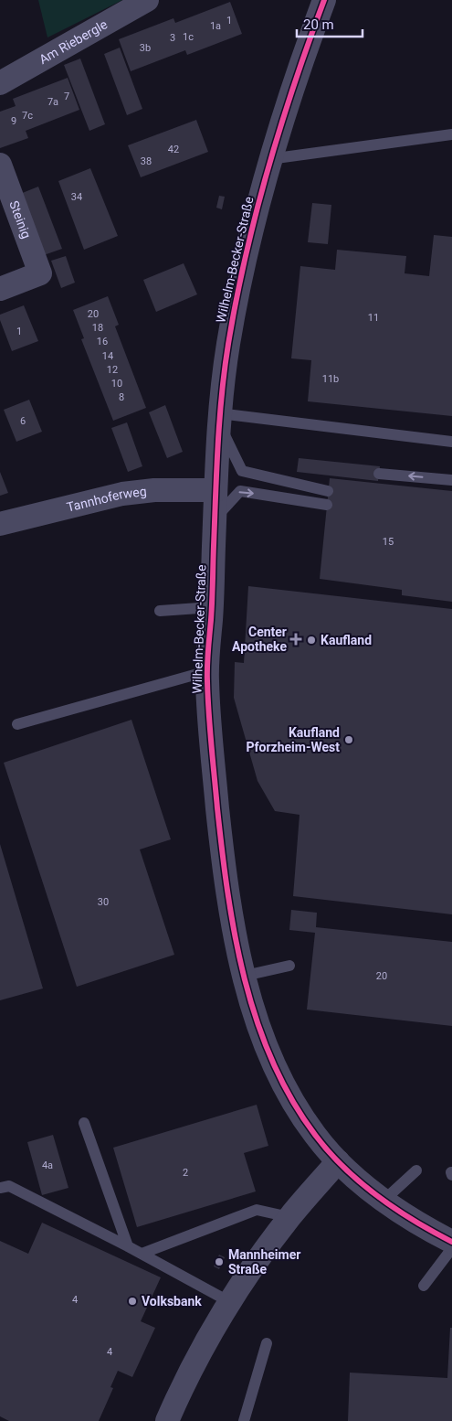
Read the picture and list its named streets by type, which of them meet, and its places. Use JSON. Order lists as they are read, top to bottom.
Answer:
{
  "streets": {
    "street": [
      "Am Riebergle",
      "Steinig",
      "Wilhelm-Becker-Straße",
      "Tannhoferweg"
    ]
  },
  "crossings": [
    ["Wilhelm-Becker-Straße", "Tannhoferweg"]
  ],
  "places": {
    "health": ["Center Apotheke"],
    "other": [
      "Kaufland",
      "Kaufland Pforzheim-West",
      "Mannheimer Straße",
      "Volksbank"
    ]
  },
  "house_numbers": [
    "1",
    "1a",
    "1c",
    "3",
    "3b",
    "7",
    "7a",
    "7c",
    "9",
    "42",
    "38",
    "34",
    "20",
    "11",
    "18",
    "1",
    "16",
    "14",
    "12",
    "11b",
    "10",
    "8",
    "6",
    "15",
    "30",
    "20",
    "4a",
    "2",
    "4",
    "4"
  ],
  "scale_bar": "20 m"
}
